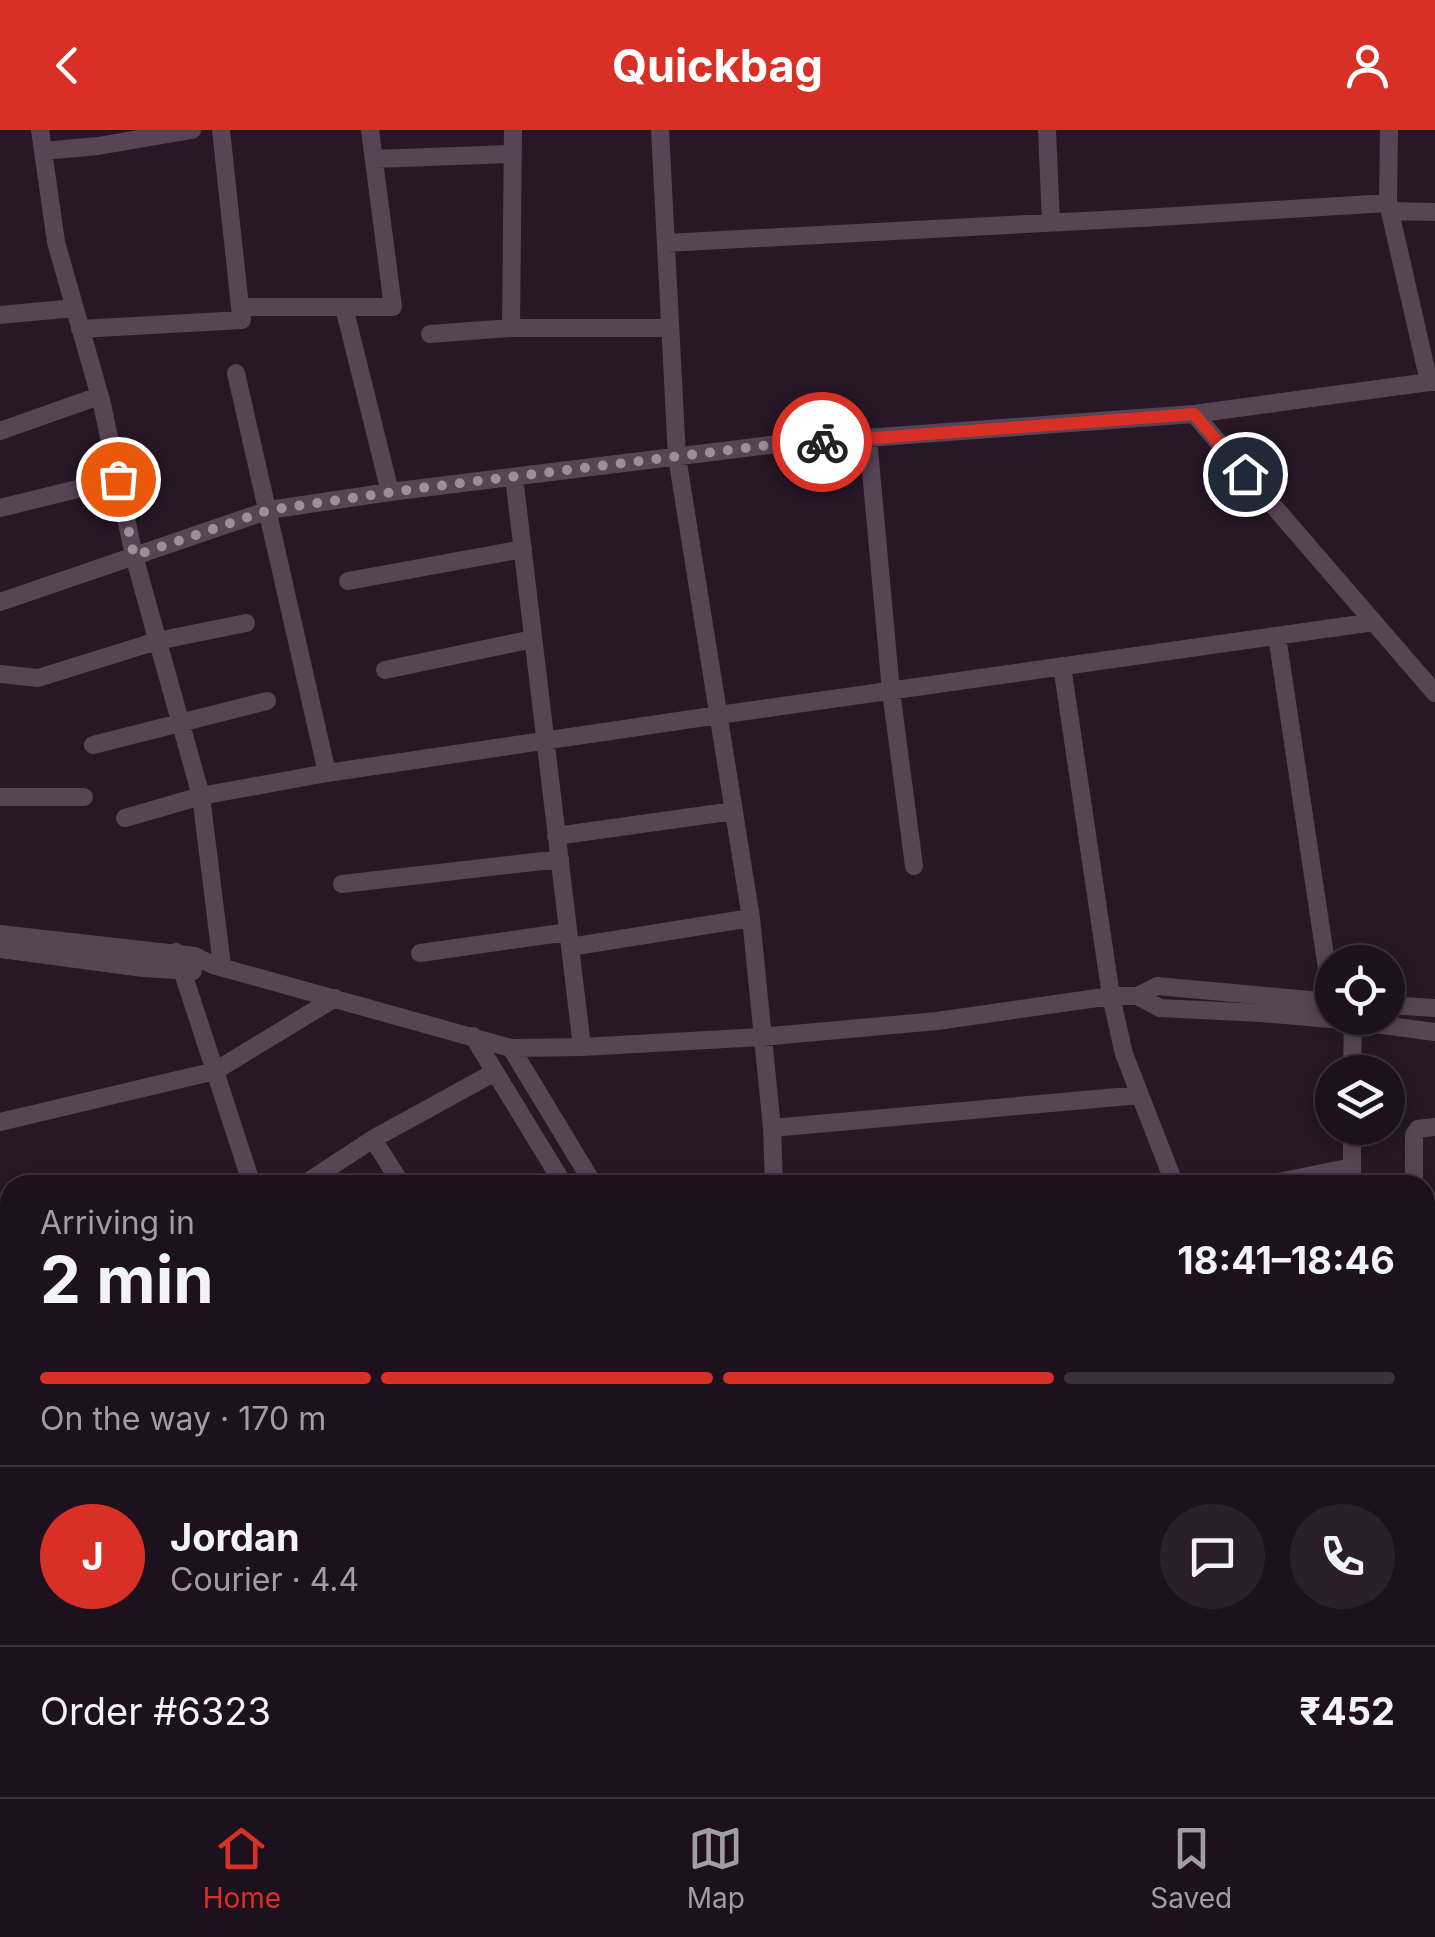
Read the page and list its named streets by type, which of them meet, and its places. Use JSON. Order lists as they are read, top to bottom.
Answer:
{
  "page": {
    "header": "Quickbag",
    "heading": ["2 min", "Arriving in", "18:41–18:46"],
    "panel": [
      "Jordan",
      "Courier · 4.4",
      "Order #6323",
      "₹452"
    ],
    "bar": "On the way · 170 m",
    "round": "J",
    "tabs": ["Home", "Map", "Saved"]
  }
}
